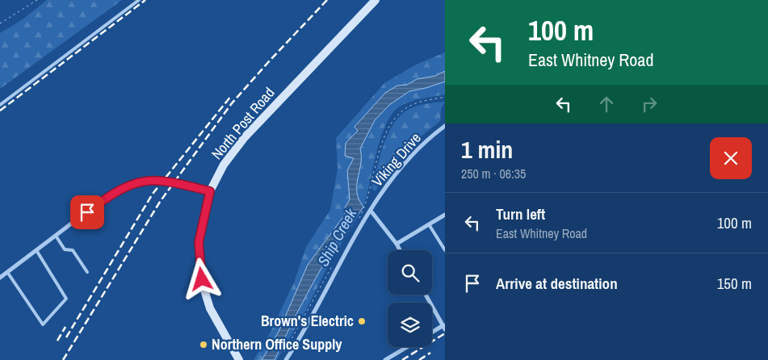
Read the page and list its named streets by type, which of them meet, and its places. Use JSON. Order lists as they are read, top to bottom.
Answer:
{
  "streets": {
    "street": ["North Post Road", "Viking Drive"]
  },
  "water": ["Ship Creek"],
  "places": ["Brown's Electric", "Northern Office Supply"],
  "page": {
    "turn": ["100 m", "East Whitney Road"],
    "heading": ["1 min", "250 m · 06:35"],
    "list": [
      {
        "name": "Turn left",
        "note": "East Whitney Road",
        "value": "100 m"
      },
      {
        "name": "Arrive at destination",
        "value": "150 m"
      }
    ]
  }
}
